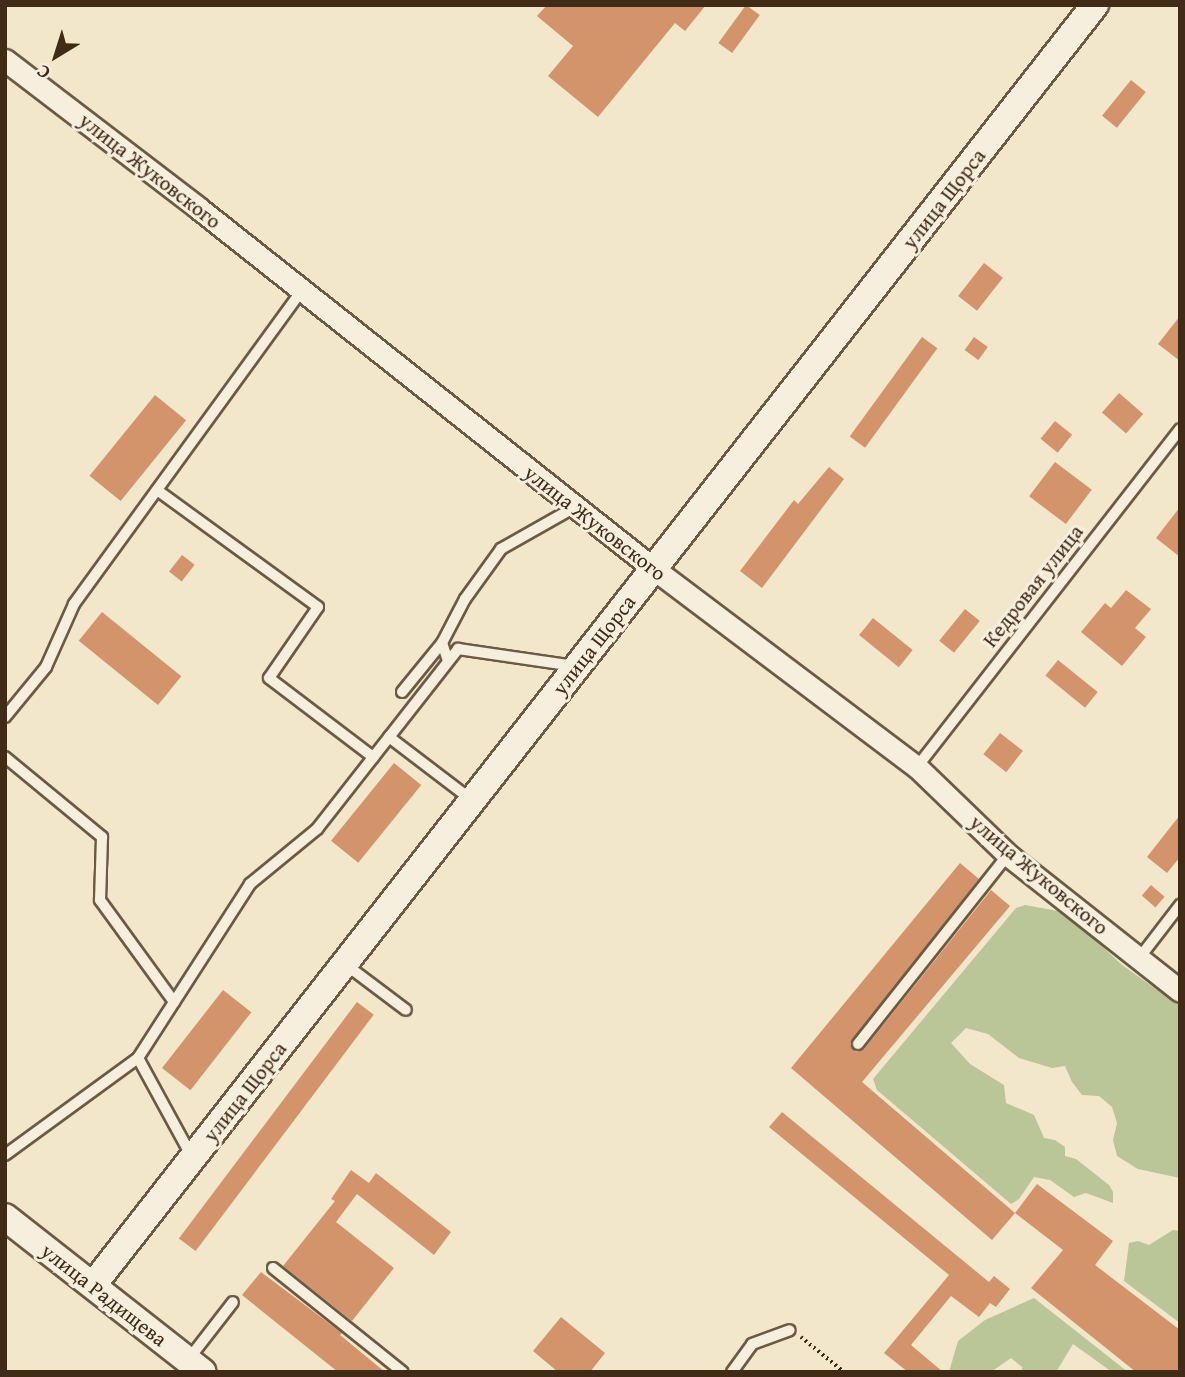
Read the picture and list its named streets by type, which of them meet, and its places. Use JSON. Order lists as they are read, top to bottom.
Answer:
{
  "streets": {
    "street": ["улица Жуковского", "улица Щорса", "улица Радищева"],
    "lane": ["Кедровая улица"]
  },
  "crossings": [
    ["улица Жуковского", "улица Щорса"],
    ["улица Жуковского", "Кедровая улица"],
    ["улица Щорса", "улица Радищева"]
  ],
  "north": "bottom left"
}
